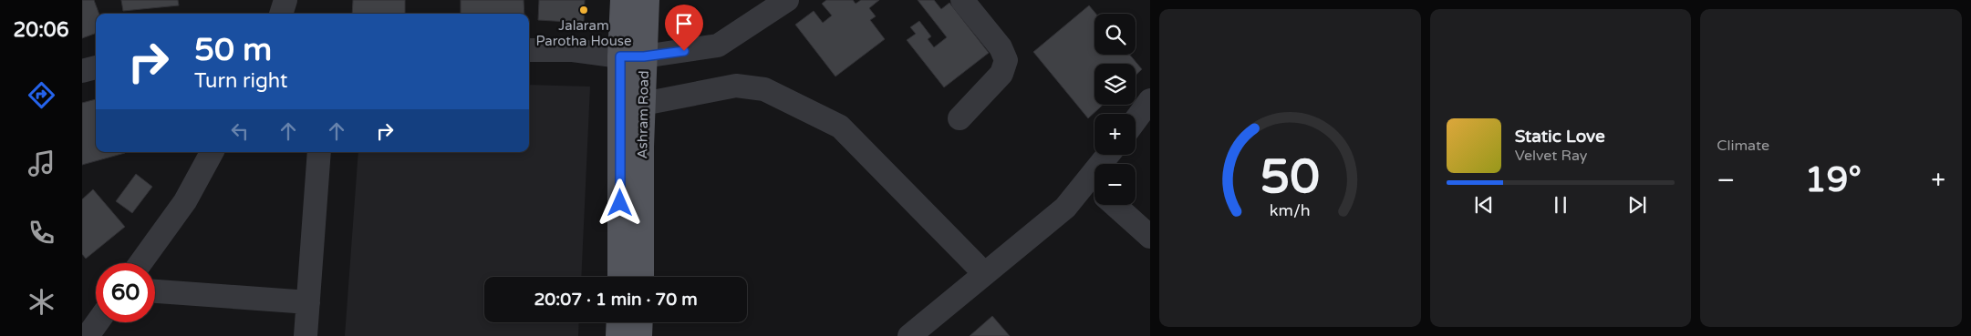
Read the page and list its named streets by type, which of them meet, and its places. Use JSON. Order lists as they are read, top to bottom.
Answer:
{
  "streets": {
    "main road": ["Ashram Road"]
  },
  "places": ["Jalaram Parotha House"],
  "page": {
    "tabs": "20:06",
    "tile": "Climate",
    "map_buttons": ["+", "−"],
    "turn": ["50 m", "Turn right"],
    "song": ["Static Love", "Velvet Ray"],
    "heat": ["−", "19°", "+"],
    "limit": "60",
    "trip": "20:07 · 1 min · 70 m",
    "gauge": ["50", "km/h"]
  }
}
